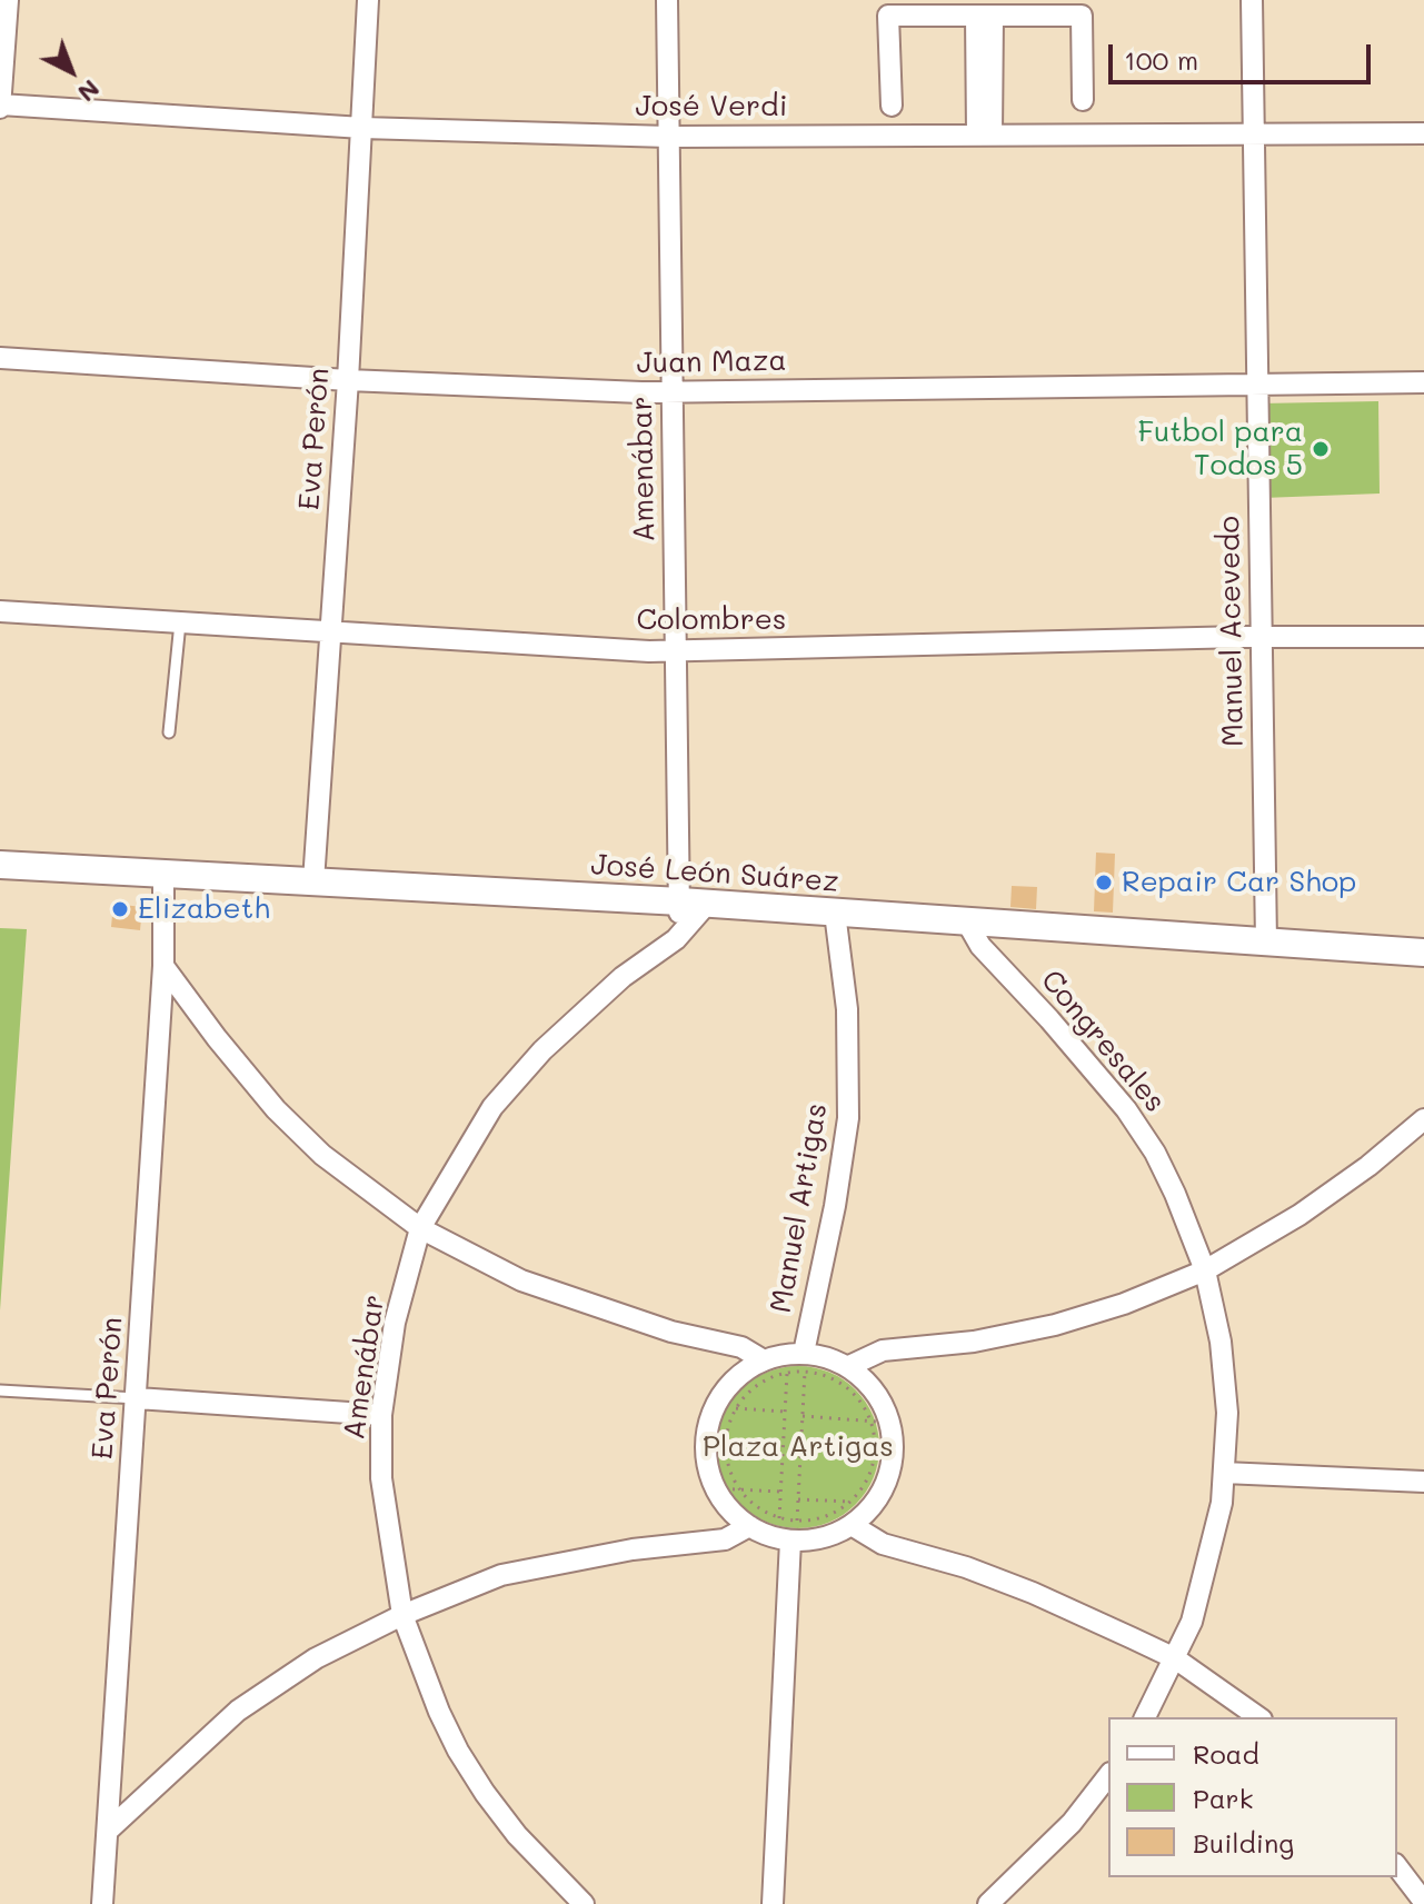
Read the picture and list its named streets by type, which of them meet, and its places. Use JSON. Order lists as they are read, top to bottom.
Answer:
{
  "streets": {
    "street": [
      "José Verdi",
      "Juan Maza",
      "Eva Perón",
      "Amenábar",
      "Colombres",
      "Manuel Acevedo",
      "José León Suárez",
      "Congresales",
      "Manuel Artigas"
    ]
  },
  "crossings": [
    ["José Verdi", "Eva Perón"],
    ["José Verdi", "Amenábar"],
    ["José Verdi", "Manuel Acevedo"],
    ["Juan Maza", "Eva Perón"],
    ["Juan Maza", "Amenábar"],
    ["Juan Maza", "Manuel Acevedo"],
    ["Eva Perón", "Colombres"],
    ["Eva Perón", "José León Suárez"],
    ["Amenábar", "Colombres"],
    ["Amenábar", "José León Suárez"],
    ["Colombres", "Manuel Acevedo"],
    ["Manuel Acevedo", "José León Suárez"],
    ["José León Suárez", "Congresales"],
    ["José León Suárez", "Manuel Artigas"]
  ],
  "parks": ["Plaza Artigas"],
  "places": ["Futbol para Todos 5", "Repair Car Shop", "Elizabeth"],
  "legend": ["Road", "Park", "Building"],
  "scale_bar": "100 m",
  "north": "bottom right"
}
